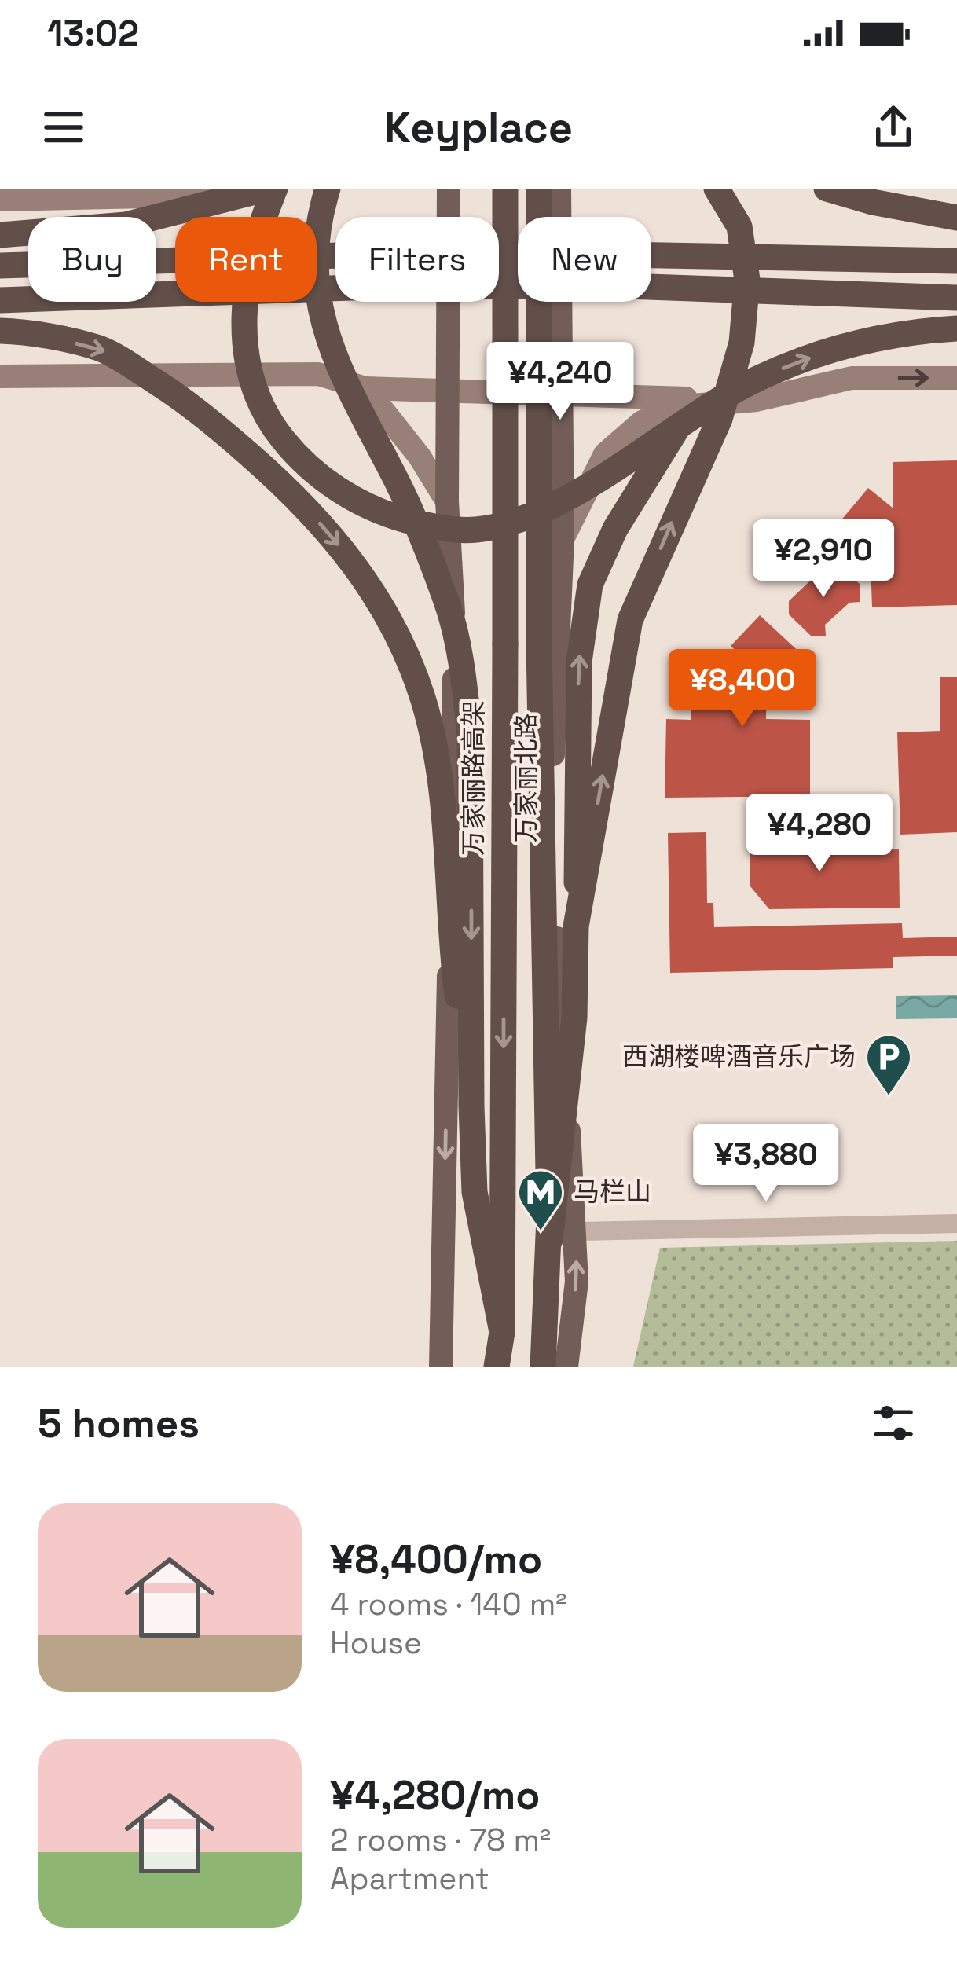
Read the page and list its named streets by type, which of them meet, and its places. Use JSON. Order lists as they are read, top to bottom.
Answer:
{
  "streets": {
    "highway": ["万家丽路高架"],
    "main road": ["万家丽北路"]
  },
  "places": {
    "parking": ["西湖楼啤酒音乐广场"],
    "metro station": ["马栏山"]
  },
  "page": {
    "status": "13:02",
    "header": "Keyplace",
    "chip": [
      "Buy",
      "Rent",
      "Filters",
      "New"
    ],
    "price": [
      "¥4,240",
      "¥2,910",
      "¥8,400",
      "¥4,280",
      "¥3,880"
    ],
    "heading": "5 homes",
    "list": [
      {
        "name": "¥8,400/mo",
        "note": "4 rooms · 140 m² · House"
      },
      {
        "name": "¥4,280/mo",
        "note": "2 rooms · 78 m² · Apartment"
      }
    ]
  }
}
